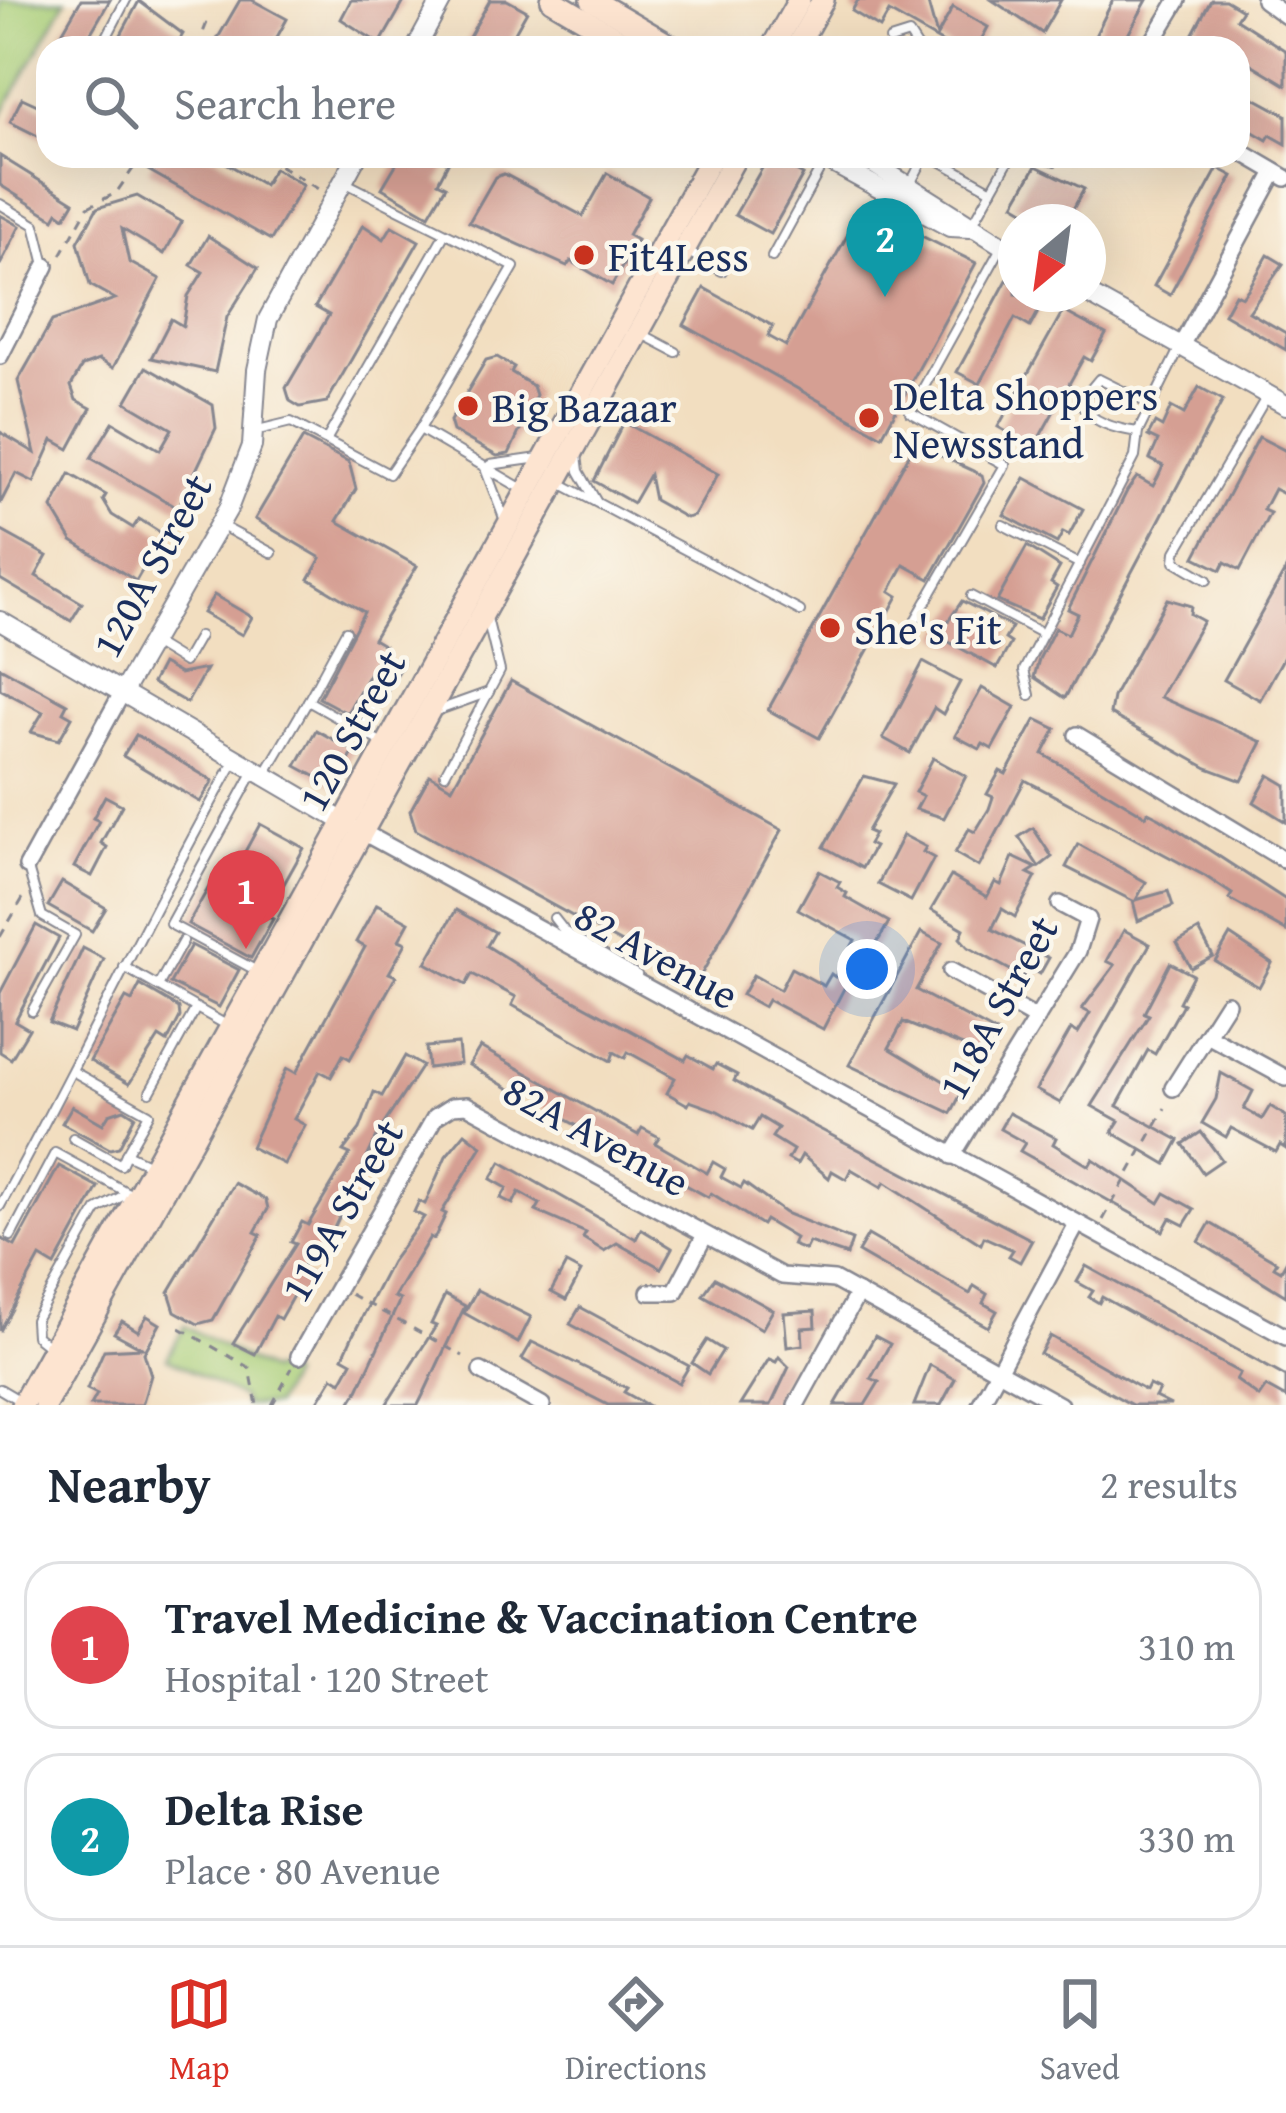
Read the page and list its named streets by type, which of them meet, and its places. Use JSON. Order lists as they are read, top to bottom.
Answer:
{
  "streets": {
    "main road": ["120 Street"],
    "street": [
      "120A Street",
      "82 Avenue",
      "118A Street",
      "82A Avenue",
      "119A Street"
    ]
  },
  "crossings": [
    ["120A Street", "82 Avenue"],
    ["120 Street", "82 Avenue"],
    ["82 Avenue", "118A Street"],
    ["82A Avenue", "119A Street"]
  ],
  "places": [
    "Fit4Less",
    "Big Bazaar",
    "Delta Shoppers Newsstand",
    "She's Fit"
  ],
  "north": "bottom left",
  "page": {
    "search": "Search here",
    "pins": ["2", "1"],
    "heading": ["Nearby", "2 results"],
    "list": [
      {
        "mark": "1",
        "name": "Travel Medicine & Vaccination Centre",
        "note": "Hospital · 120 Street",
        "value": "310 m"
      },
      {
        "mark": "2",
        "name": "Delta Rise",
        "note": "Place · 80 Avenue",
        "value": "330 m"
      }
    ],
    "nav": ["Map", "Directions", "Saved"]
  }
}
